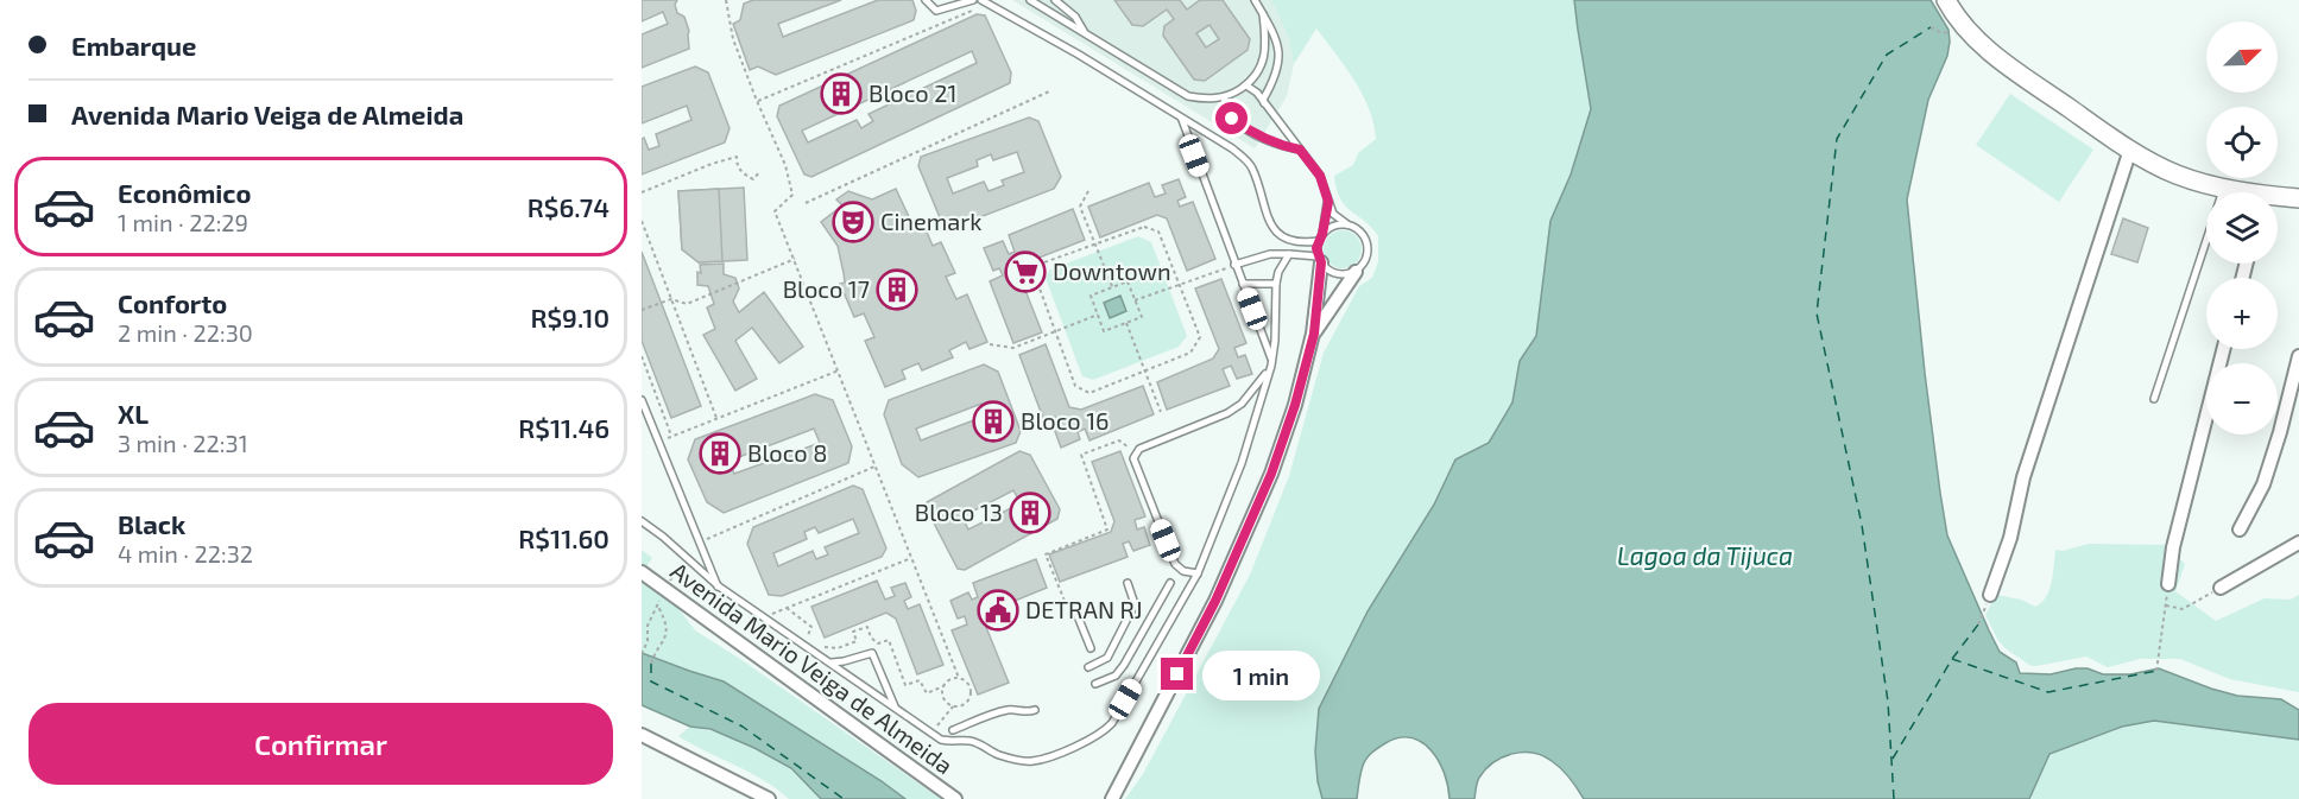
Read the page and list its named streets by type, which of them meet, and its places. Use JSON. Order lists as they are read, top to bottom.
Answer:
{
  "streets": {
    "street": ["Avenida Mario Veiga de Almeida"]
  },
  "water": ["Lagoa da Tijuca"],
  "places": {
    "building": [
      "Bloco 21",
      "Bloco 17",
      "Bloco 16",
      "Bloco 8",
      "Bloco 13"
    ],
    "theatre": ["Cinemark"],
    "supermarket": ["Downtown"],
    "public building": ["DETRAN RJ"]
  },
  "north": "top right",
  "page": {
    "banner": ["Embarque", "Avenida Mario Veiga de Almeida"],
    "map_buttons": ["+", "−"],
    "list": [
      {
        "name": "Econômico",
        "note": "1 min · 22:29",
        "value": "R$6.74"
      },
      {
        "name": "Conforto",
        "note": "2 min · 22:30",
        "value": "R$9.10"
      },
      {
        "name": "XL",
        "note": "3 min · 22:31",
        "value": "R$11.46"
      },
      {
        "name": "Black",
        "note": "4 min · 22:32",
        "value": "R$11.60"
      }
    ],
    "bubble": "1 min",
    "buttons": "Confirmar"
  }
}
